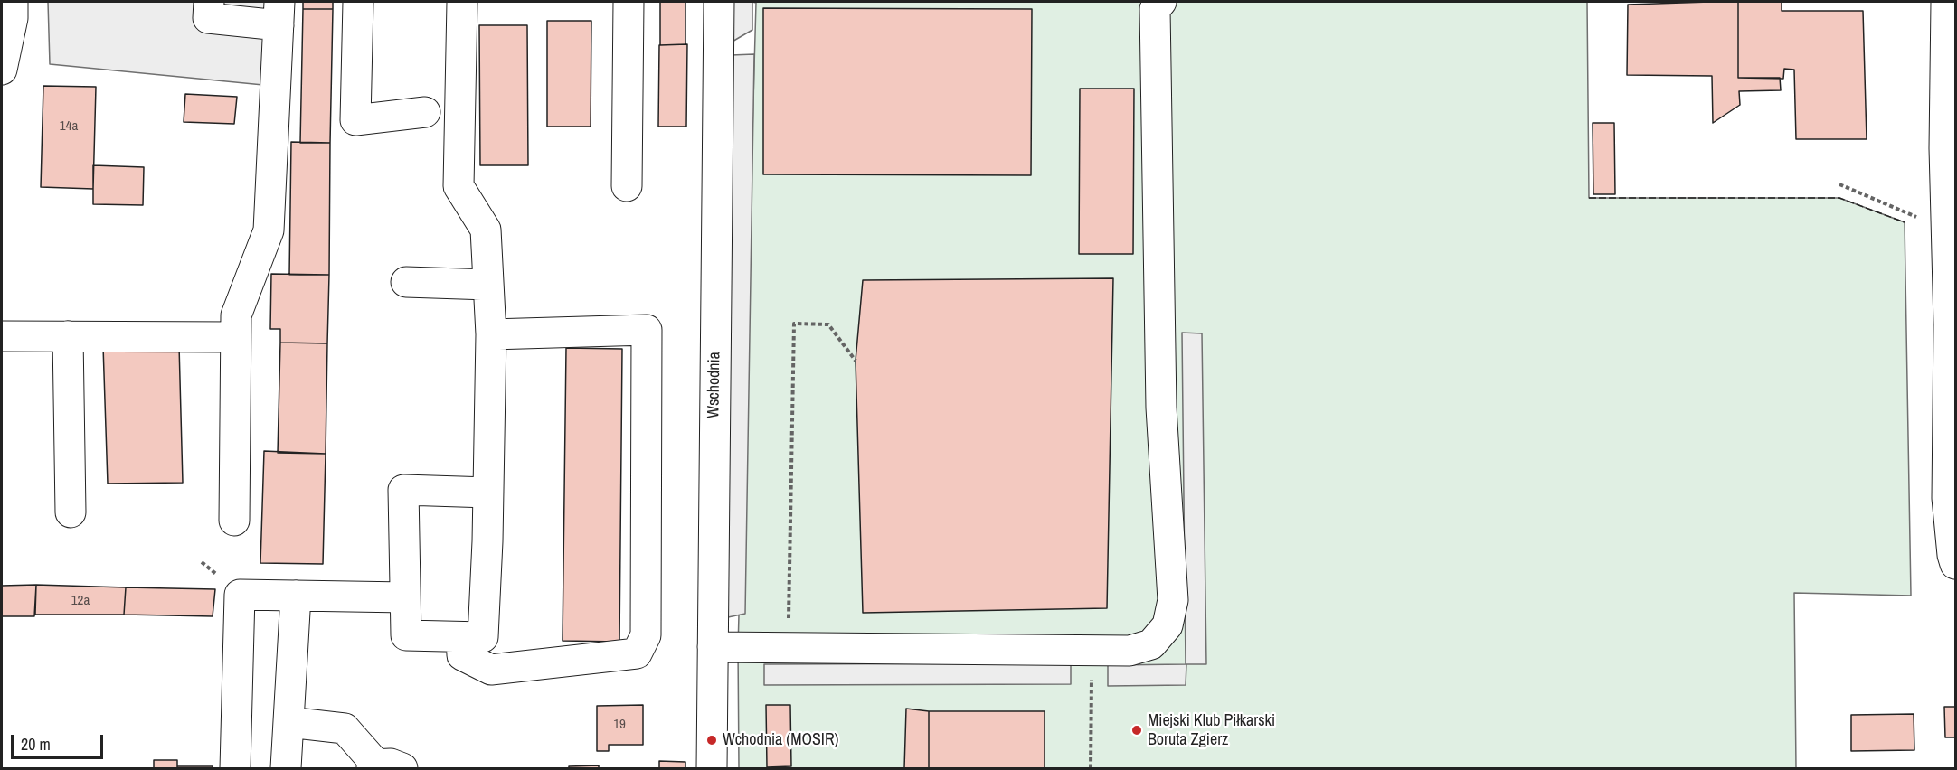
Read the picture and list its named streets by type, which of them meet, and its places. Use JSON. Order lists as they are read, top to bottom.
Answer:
{
  "streets": {
    "street": ["Wschodnia"]
  },
  "places": ["Miejski Klub Piłkarski Boruta Zgierz", "Wchodnia (MOSIR)"],
  "house_numbers": ["14a", "12a", "19"],
  "scale_bar": "20 m"
}
